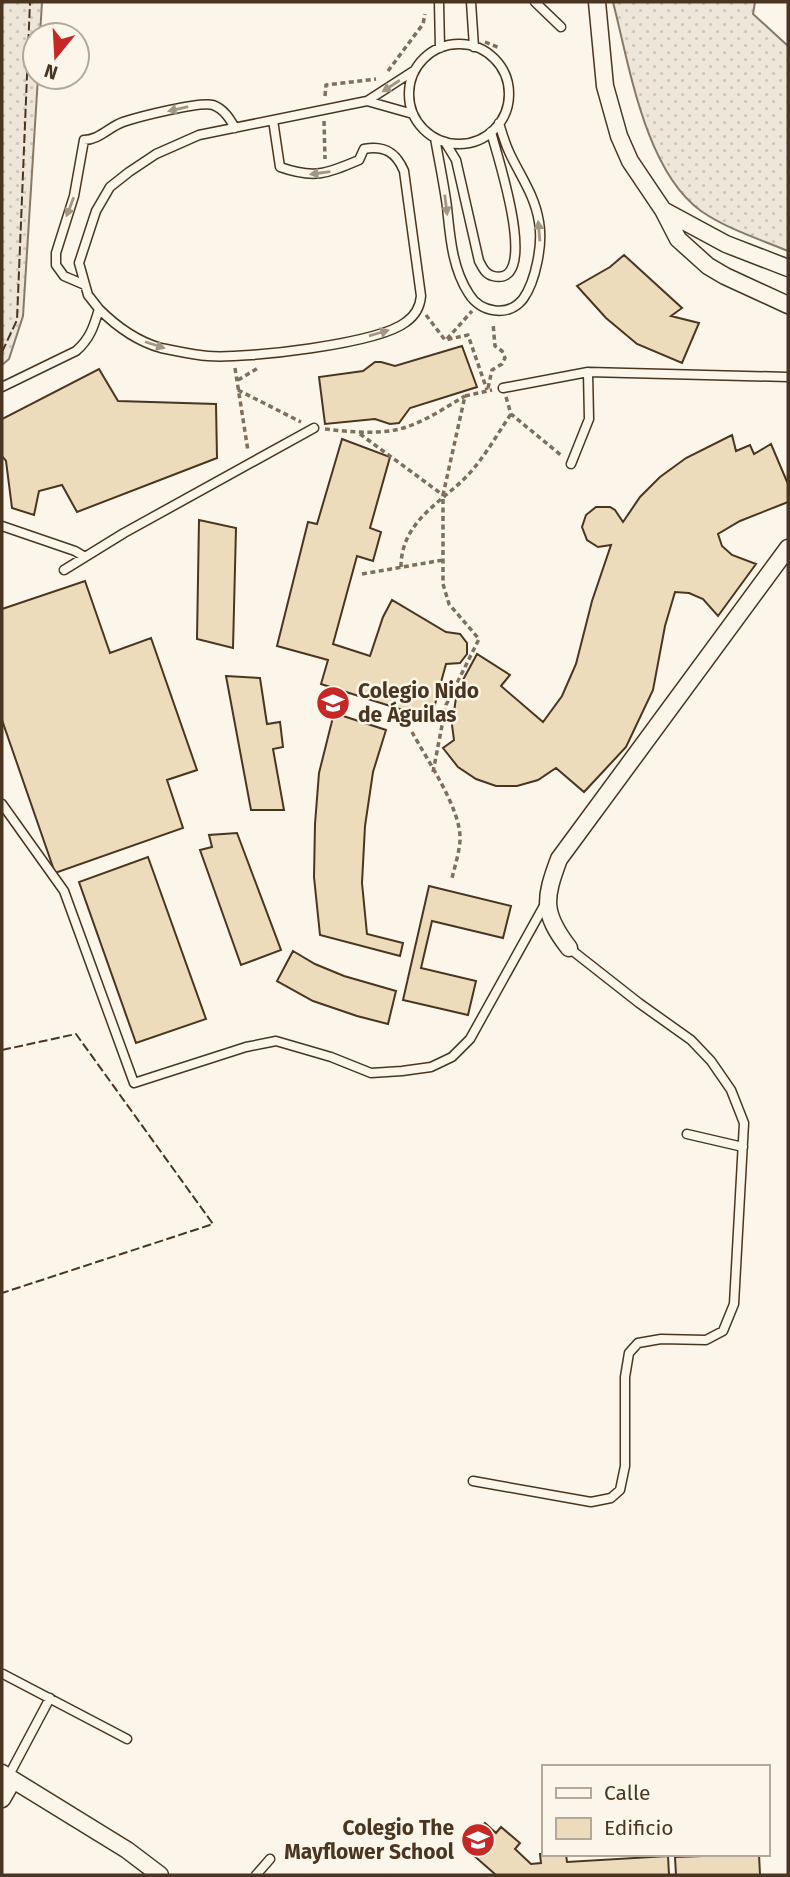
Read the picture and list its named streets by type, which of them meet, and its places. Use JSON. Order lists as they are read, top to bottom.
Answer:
{
  "places": {
    "school or university": ["Colegio Nido de Águilas", "Colegio The Mayflower School"]
  },
  "legend": ["Calle", "Edificio"],
  "north": "bottom"
}
